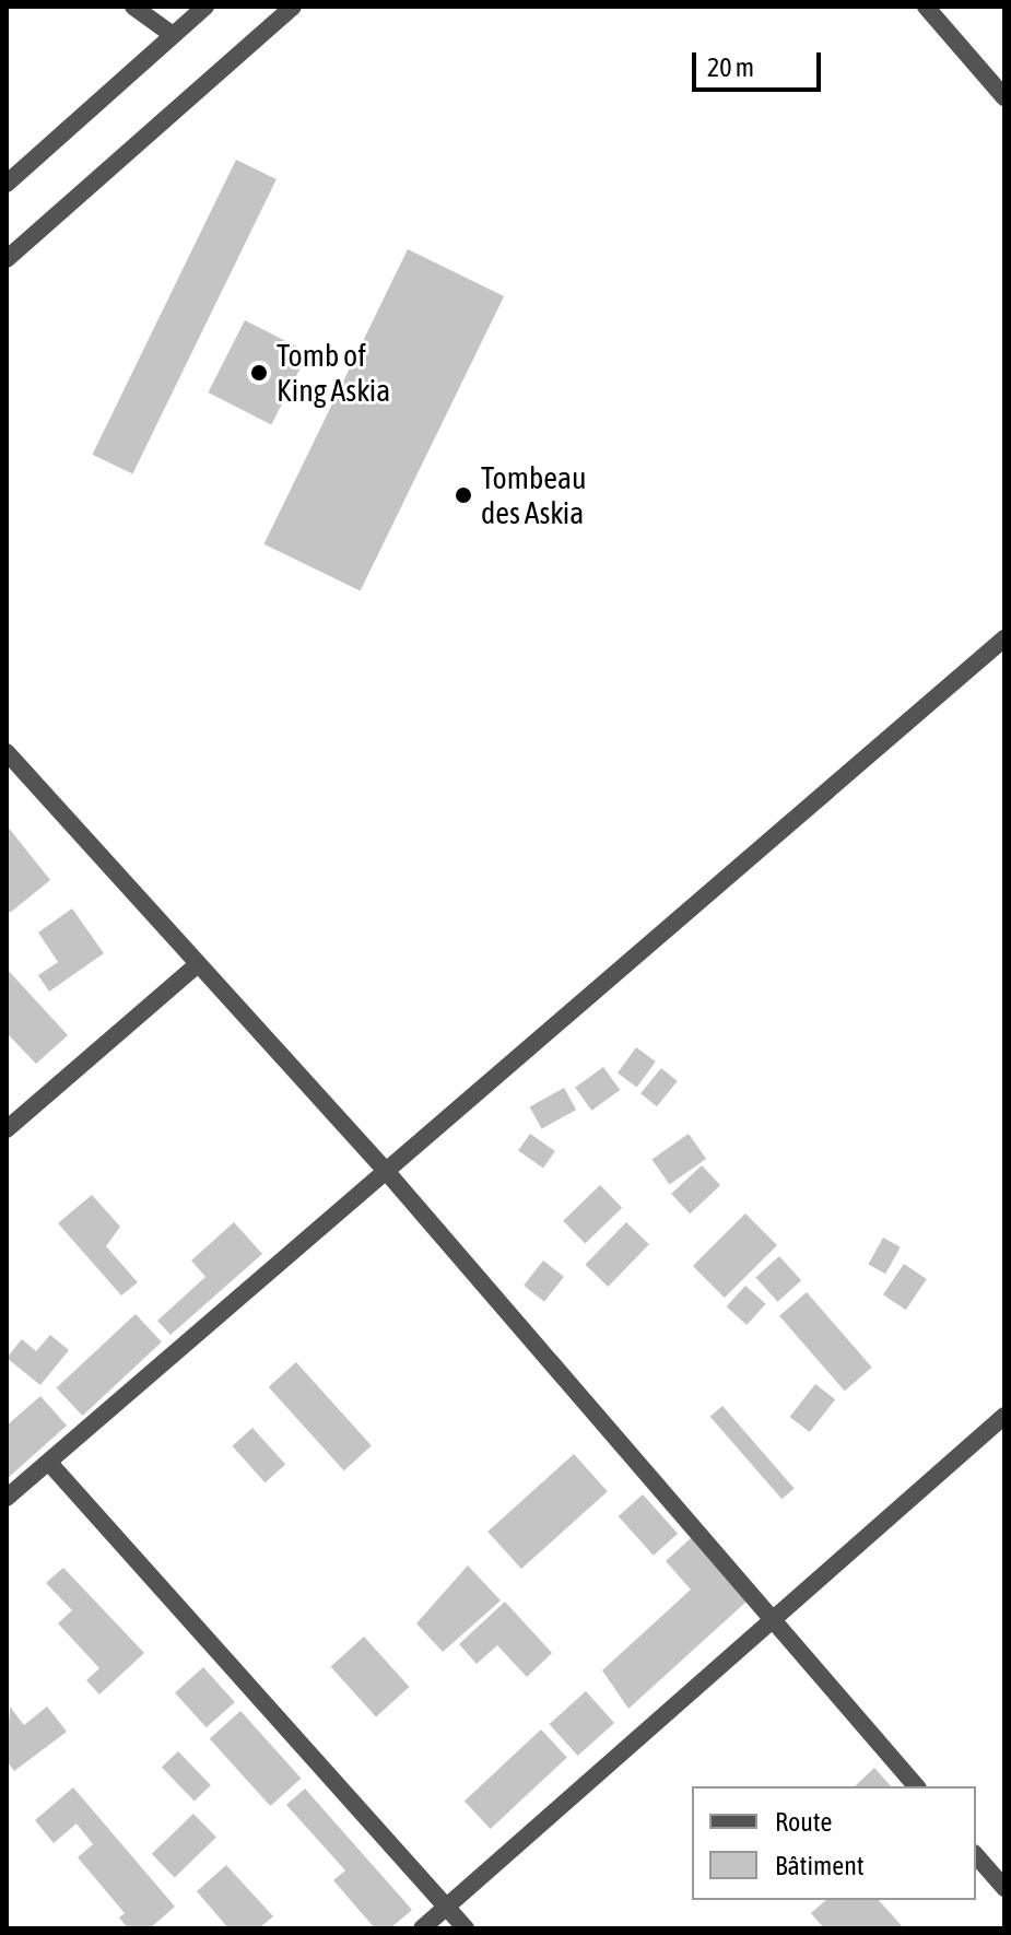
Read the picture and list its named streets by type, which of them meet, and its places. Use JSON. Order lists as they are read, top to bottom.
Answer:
{
  "places": ["Tomb of King Askia", "Tombeau des Askia"],
  "legend": ["Route", "Bâtiment"],
  "scale_bar": "20 m"
}
